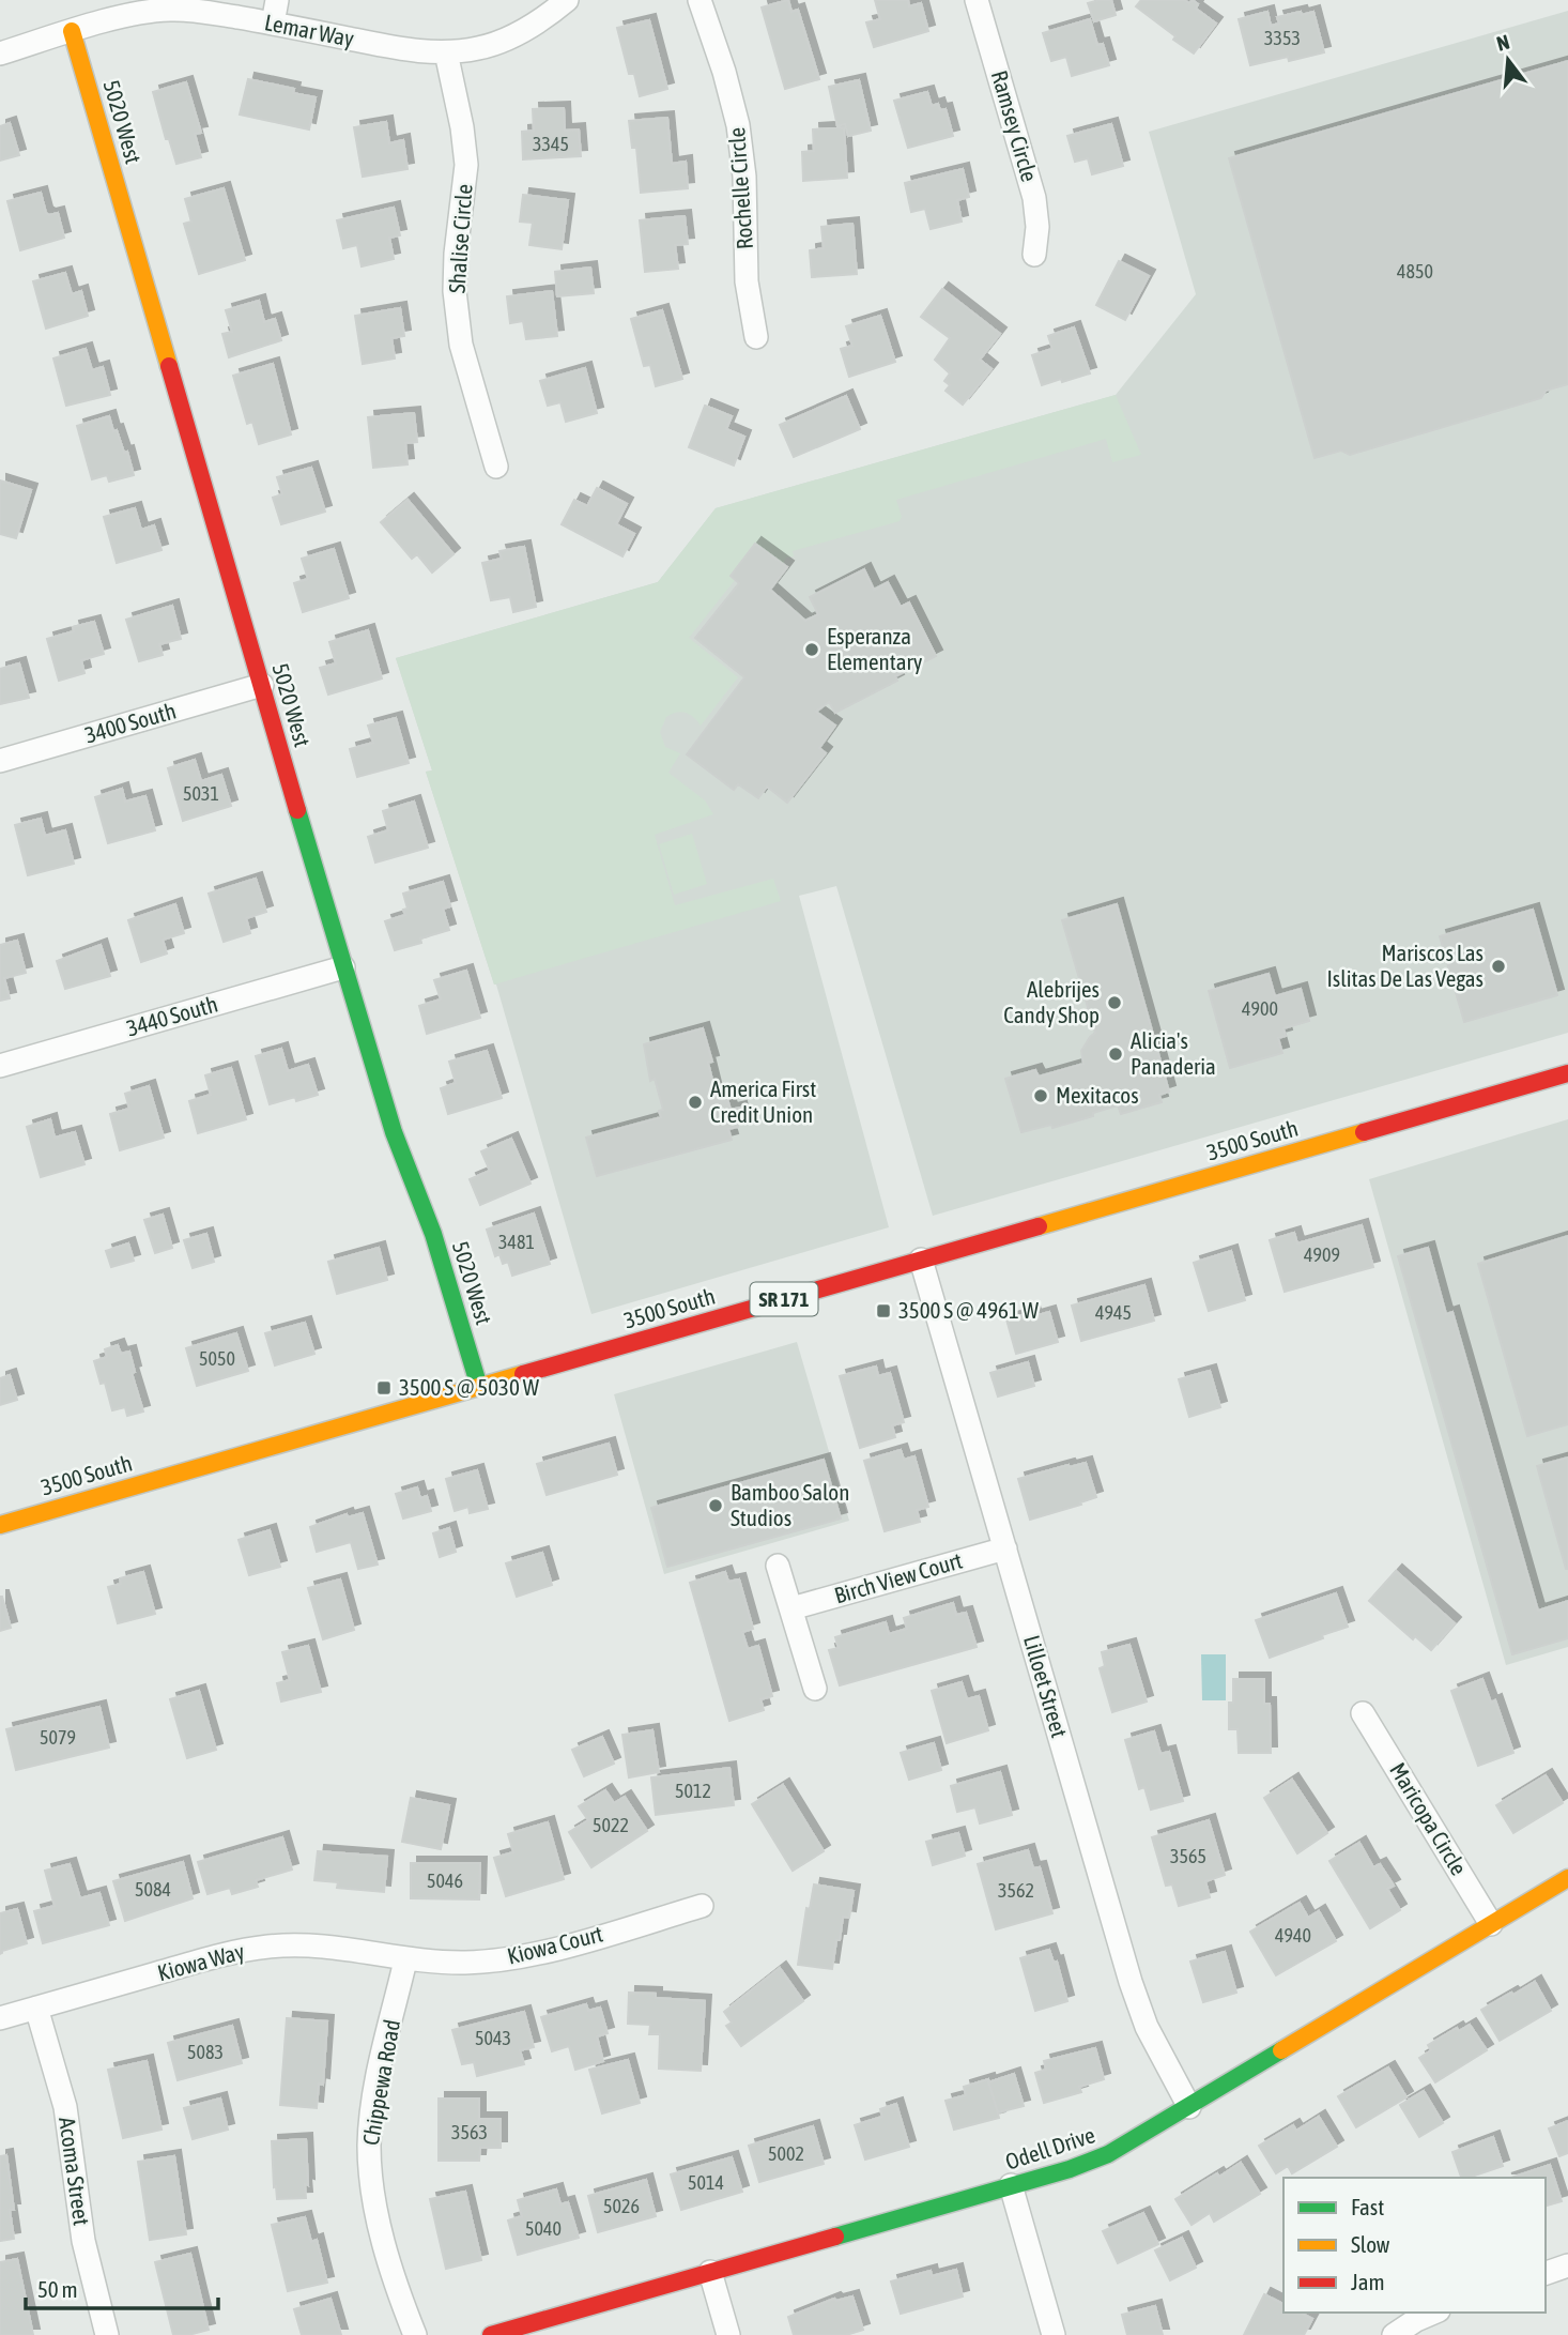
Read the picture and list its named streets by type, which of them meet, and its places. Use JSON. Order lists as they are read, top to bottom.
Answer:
{
  "streets": {
    "street": [
      "Lemar Way",
      "5020 West",
      "Ramsey Circle",
      "Rochelle Circle",
      "Shalise Circle",
      "3400 South",
      "3440 South",
      "3500 South",
      "SR 171",
      "Birch View Court",
      "Lilloet Street",
      "Maricopa Circle",
      "Kiowa Court",
      "Kiowa Way",
      "Chippewa Road",
      "Odell Drive",
      "Acoma Street"
    ]
  },
  "crossings": [
    ["Lemar Way", "5020 West"],
    ["Lemar Way", "Shalise Circle"],
    ["5020 West", "3400 South"],
    ["5020 West", "3440 South"],
    ["5020 West", "3500 South"],
    ["3500 South", "Lilloet Street"],
    ["Birch View Court", "Lilloet Street"],
    ["Lilloet Street", "Odell Drive"],
    ["Maricopa Circle", "Odell Drive"],
    ["Kiowa Court", "Kiowa Way"],
    ["Kiowa Court", "Chippewa Road"],
    ["Kiowa Way", "Chippewa Road"],
    ["Kiowa Way", "Acoma Street"]
  ],
  "places": {
    "other": [
      "Esperanza Elementary",
      "Mariscos Las Islitas De Las Vegas",
      "Alebrijes Candy Shop",
      "Alicia's Panaderia",
      "Mexitacos",
      "America First Credit Union",
      "Bamboo Salon Studios"
    ],
    "transit": ["3500 S @ 4961 W", "3500 S @ 5030 W"]
  },
  "house_numbers": [
    "3353",
    "3345",
    "4850",
    "5031",
    "4900",
    "3481",
    "4909",
    "4945",
    "5050",
    "5079",
    "5012",
    "5022",
    "3565",
    "5046",
    "5084",
    "3562",
    "4940",
    "5043",
    "5083",
    "3563",
    "5002",
    "5014",
    "5026",
    "5040"
  ],
  "legend": ["Fast", "Slow", "Jam"],
  "scale_bar": "50 m",
  "north": "top"
}
